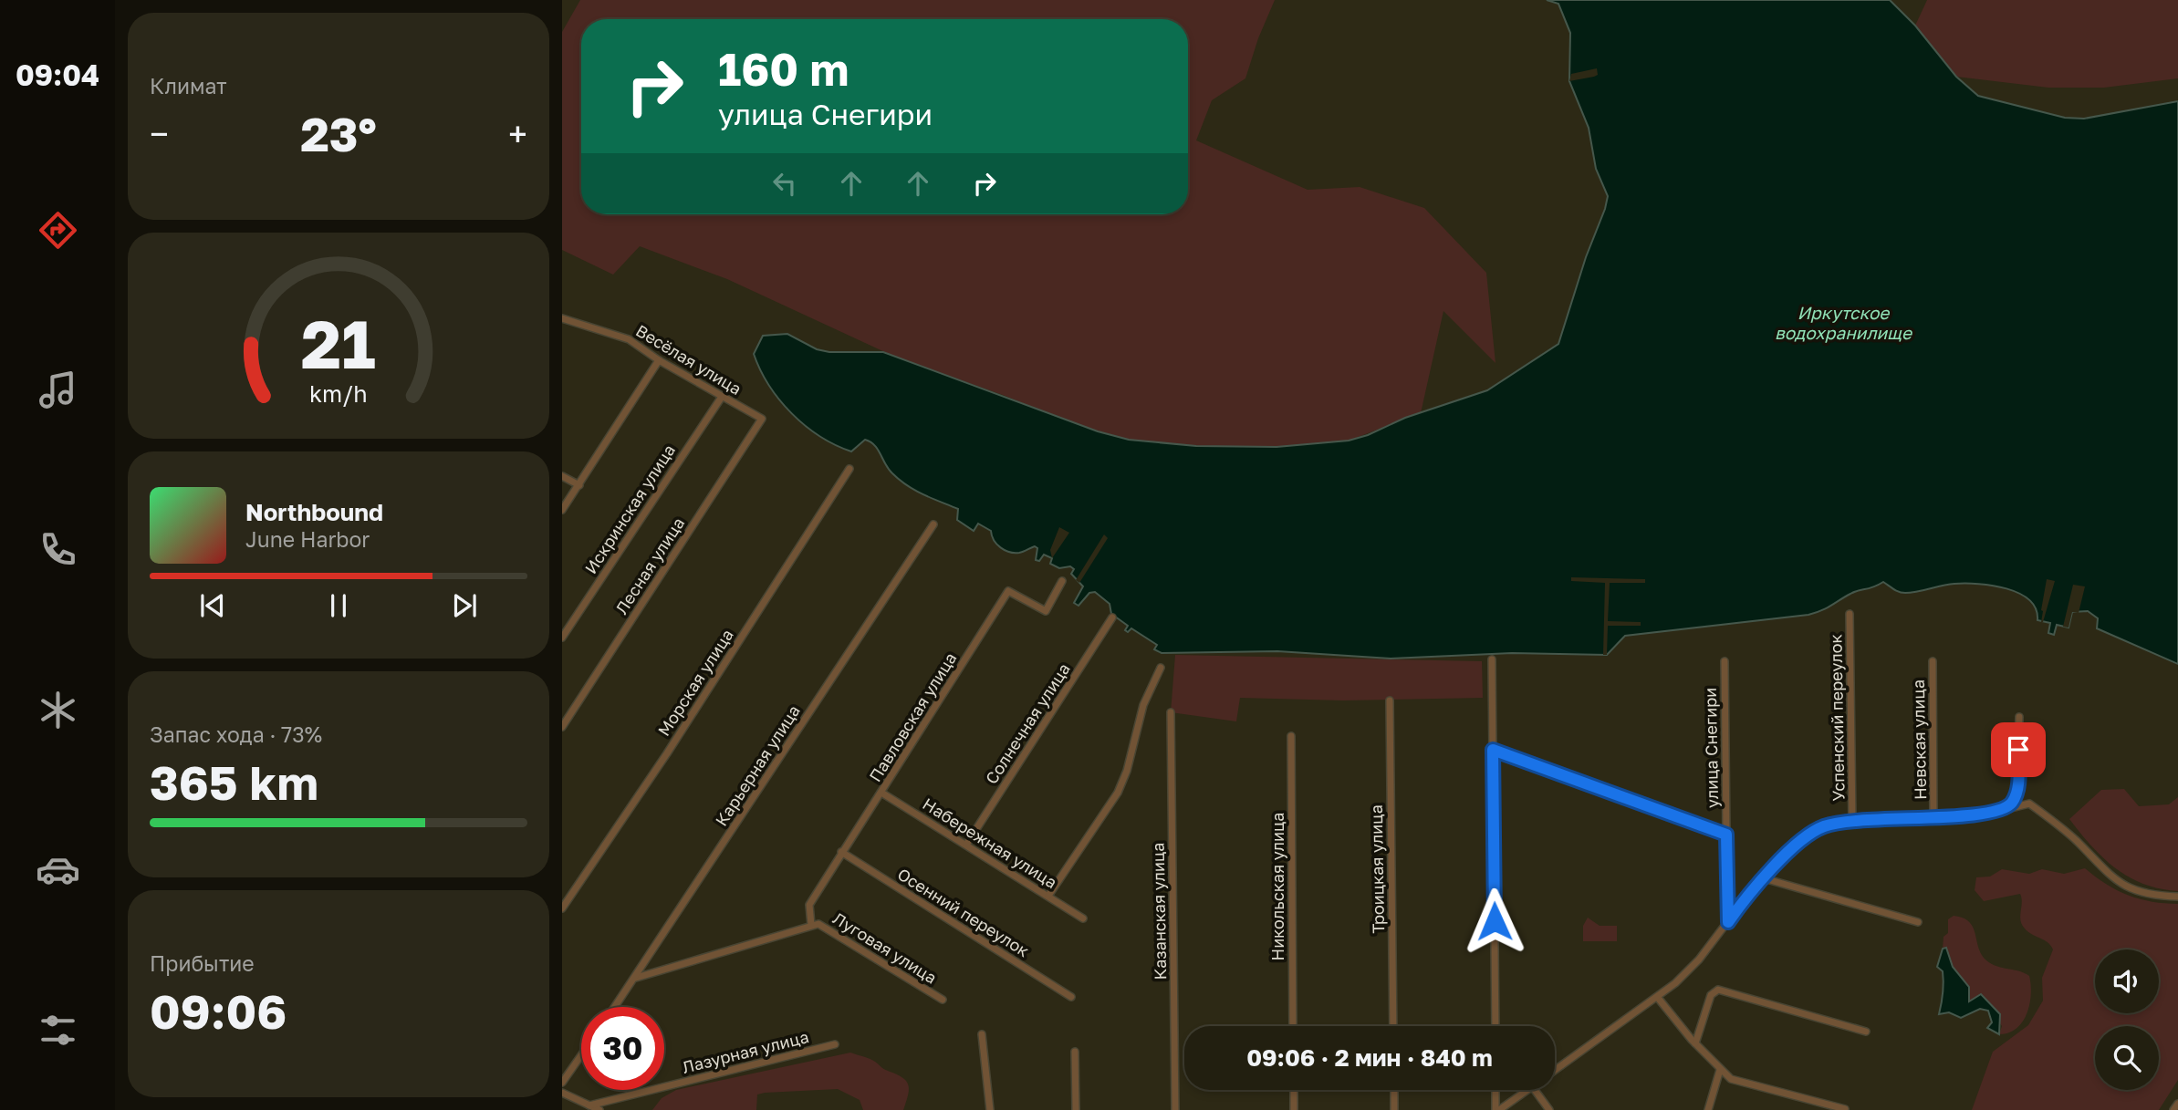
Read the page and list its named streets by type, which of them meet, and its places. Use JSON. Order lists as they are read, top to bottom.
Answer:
{
  "streets": {
    "street": [
      "Весёлая улица",
      "Искринская улица",
      "Лесная улица",
      "Морская улица",
      "Павловская улица",
      "Успенский переулок",
      "Солнечная улица",
      "Невская улица",
      "улица Снегири",
      "Карьерная улица",
      "Набережная улица",
      "Троицкая улица",
      "Никольская улица",
      "Казанская улица",
      "Осенний переулок",
      "Луговая улица",
      "Лазурная улица"
    ]
  },
  "crossings": [
    ["Весёлая улица", "Искринская улица"],
    ["Весёлая улица", "Лесная улица"],
    ["Павловская улица", "Набережная улица"],
    ["Павловская улица", "Осенний переулок"],
    ["Павловская улица", "Луговая улица"],
    ["Солнечная улица", "Набережная улица"]
  ],
  "water": ["Иркутское водохранилище"],
  "page": {
    "tabs": "09:04",
    "tile": [
      "Климат",
      ["Запас хода · 73%", "365 km"],
      ["Прибытие", "09:06"]
    ],
    "turn": ["160 m", "улица Снегири"],
    "heat": ["−", "23°", "+"],
    "song": ["Northbound", "June Harbor"],
    "limit": "30",
    "trip": "09:06 · 2 мин · 840 m",
    "gauge": ["21", "km/h"]
  }
}
